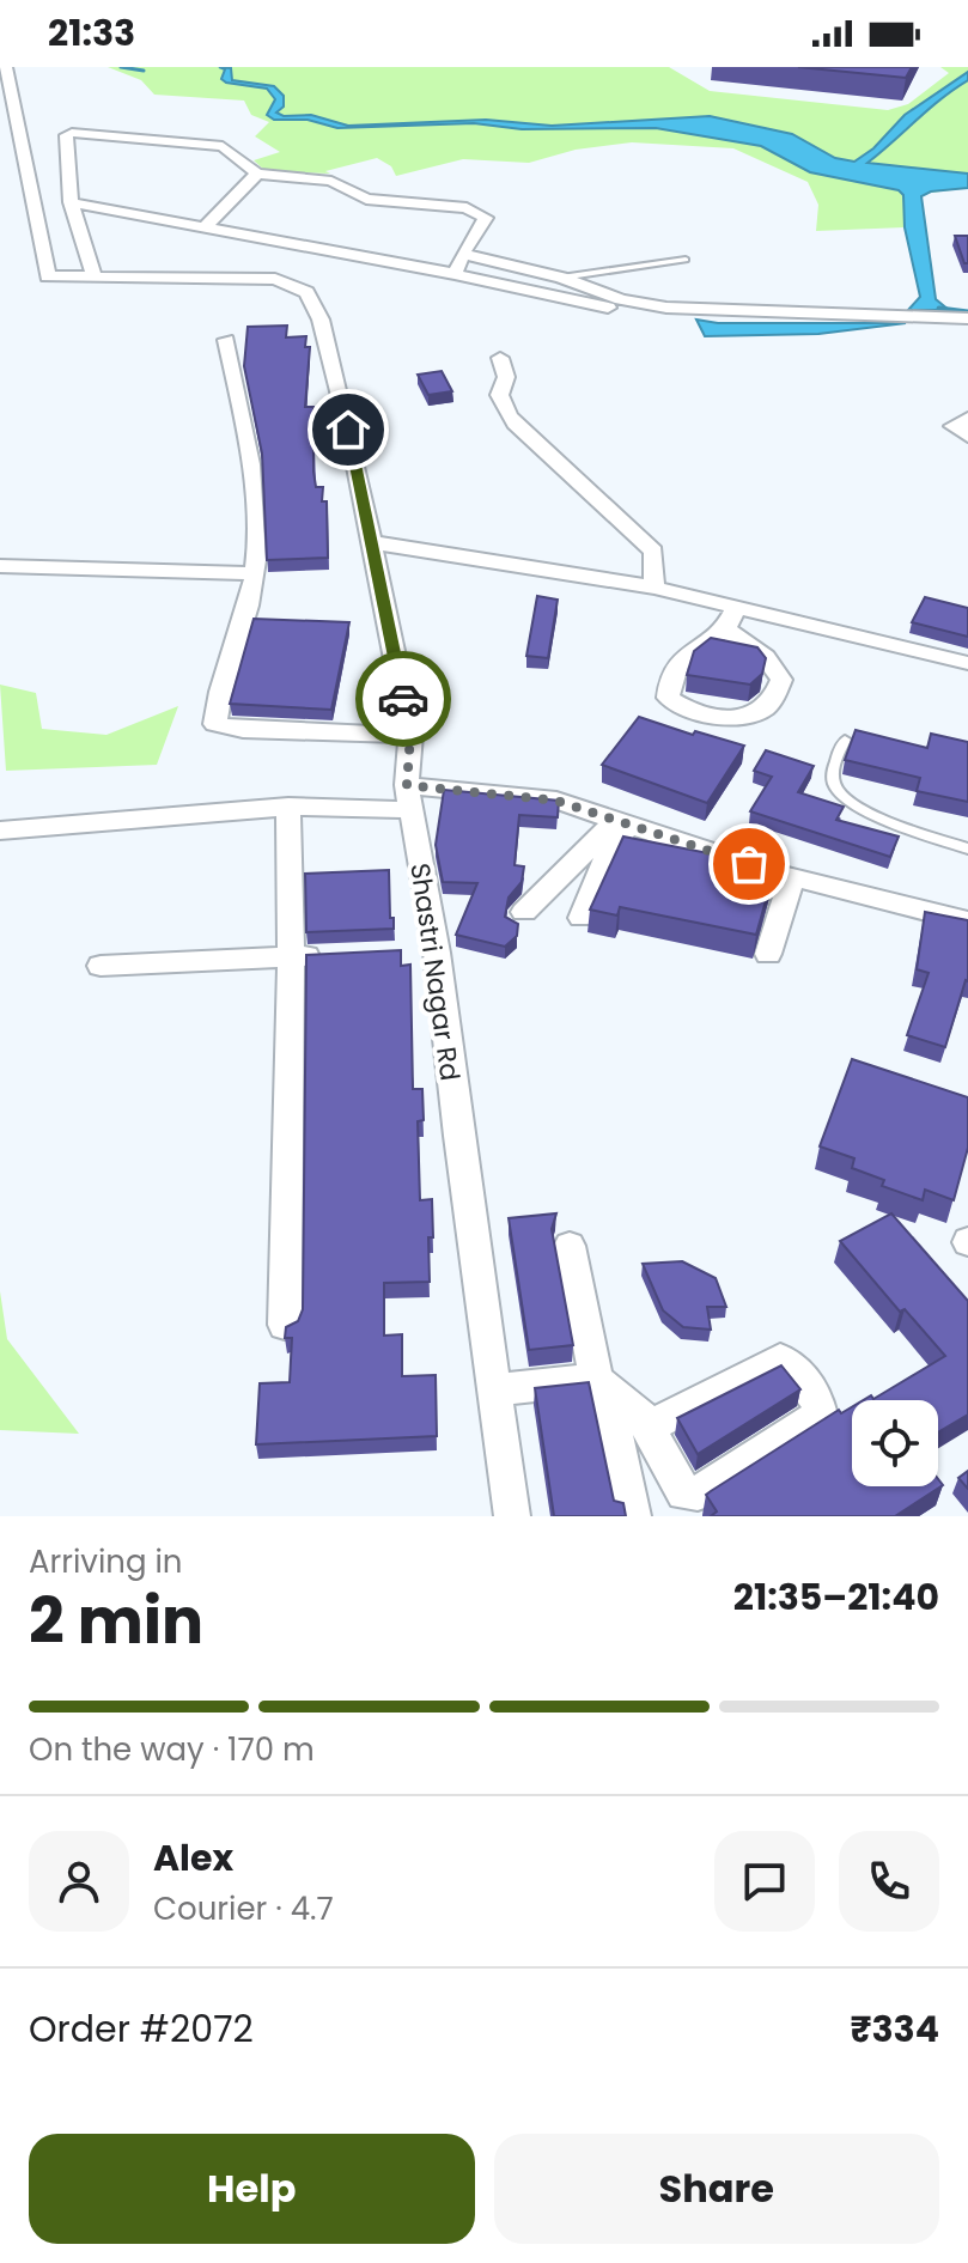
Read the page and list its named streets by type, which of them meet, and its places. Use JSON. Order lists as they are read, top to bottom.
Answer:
{
  "streets": {
    "street": ["Shastri Nagar Rd"]
  },
  "page": {
    "status": "21:33",
    "heading": ["2 min", "Arriving in", "21:35–21:40"],
    "panel": [
      "Alex",
      "Courier · 4.7",
      "Order #2072",
      "₹334"
    ],
    "bar": "On the way · 170 m",
    "buttons": ["Help", "Share"]
  }
}
